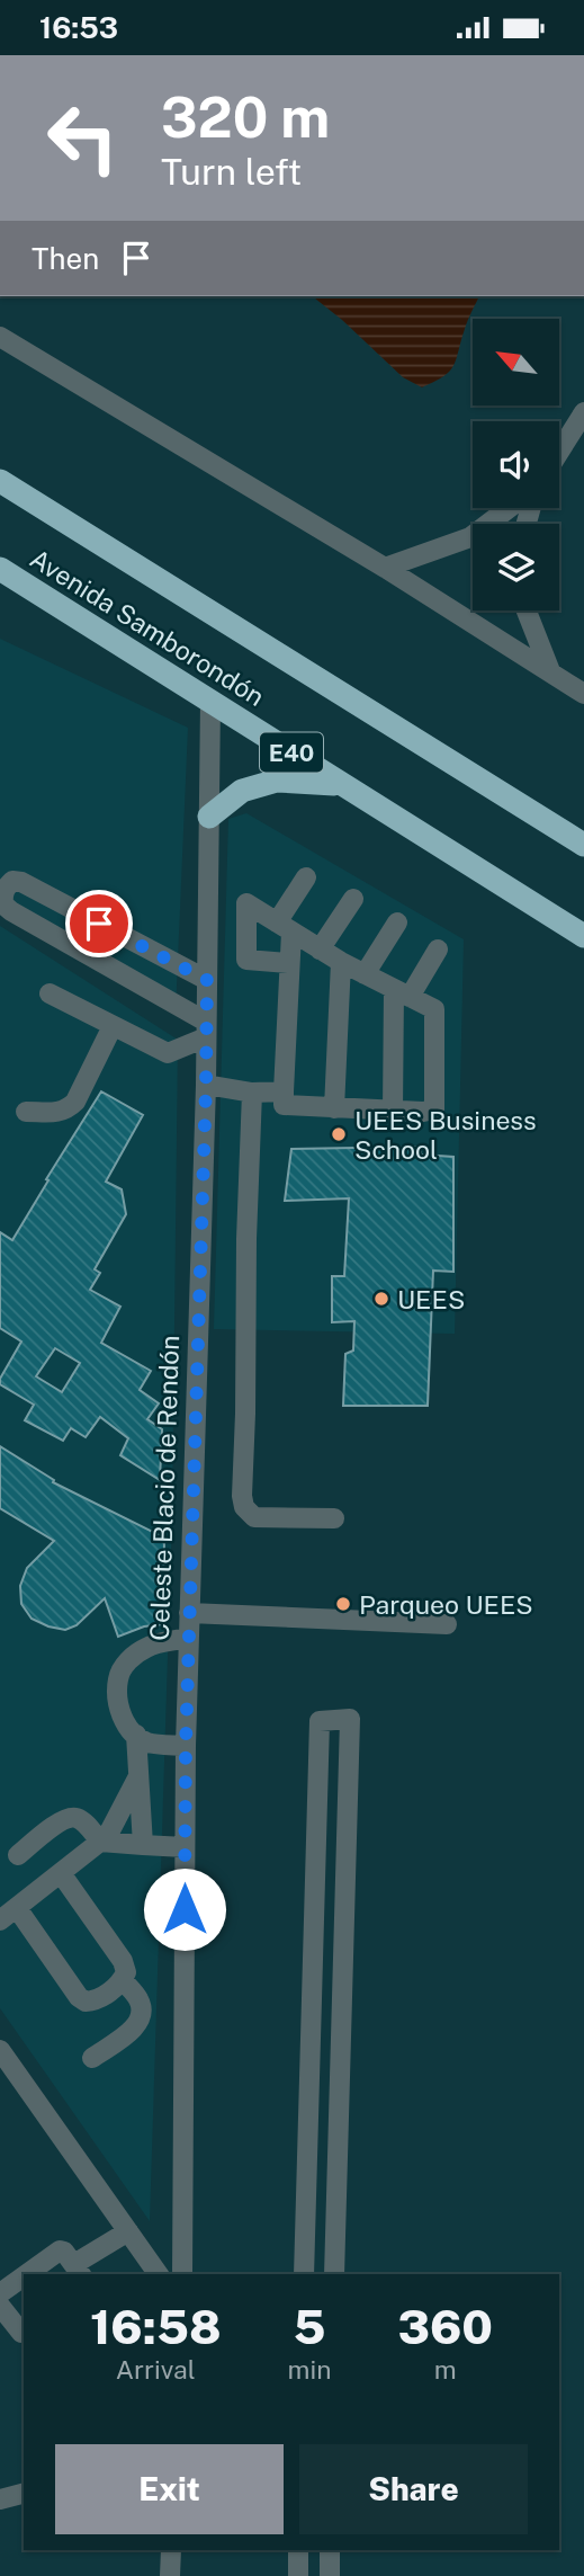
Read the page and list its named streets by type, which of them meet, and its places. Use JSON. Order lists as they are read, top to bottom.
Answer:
{
  "streets": {
    "highway": ["Avenida Samborondón", "E40"],
    "street": ["Celeste Blacio de Rendón"]
  },
  "crossings": [
    ["Avenida Samborondón", "Celeste Blacio de Rendón"]
  ],
  "places": ["UEES Business School", "UEES", "Parqueo UEES"],
  "north": "top left",
  "page": {
    "status": "16:53",
    "turn": ["320 m", "Turn left"],
    "then": "Then",
    "eta": [
      "16:58",
      "Arrival",
      "5",
      "min",
      "360",
      "m"
    ],
    "buttons": ["Exit", "Share"]
  }
}
